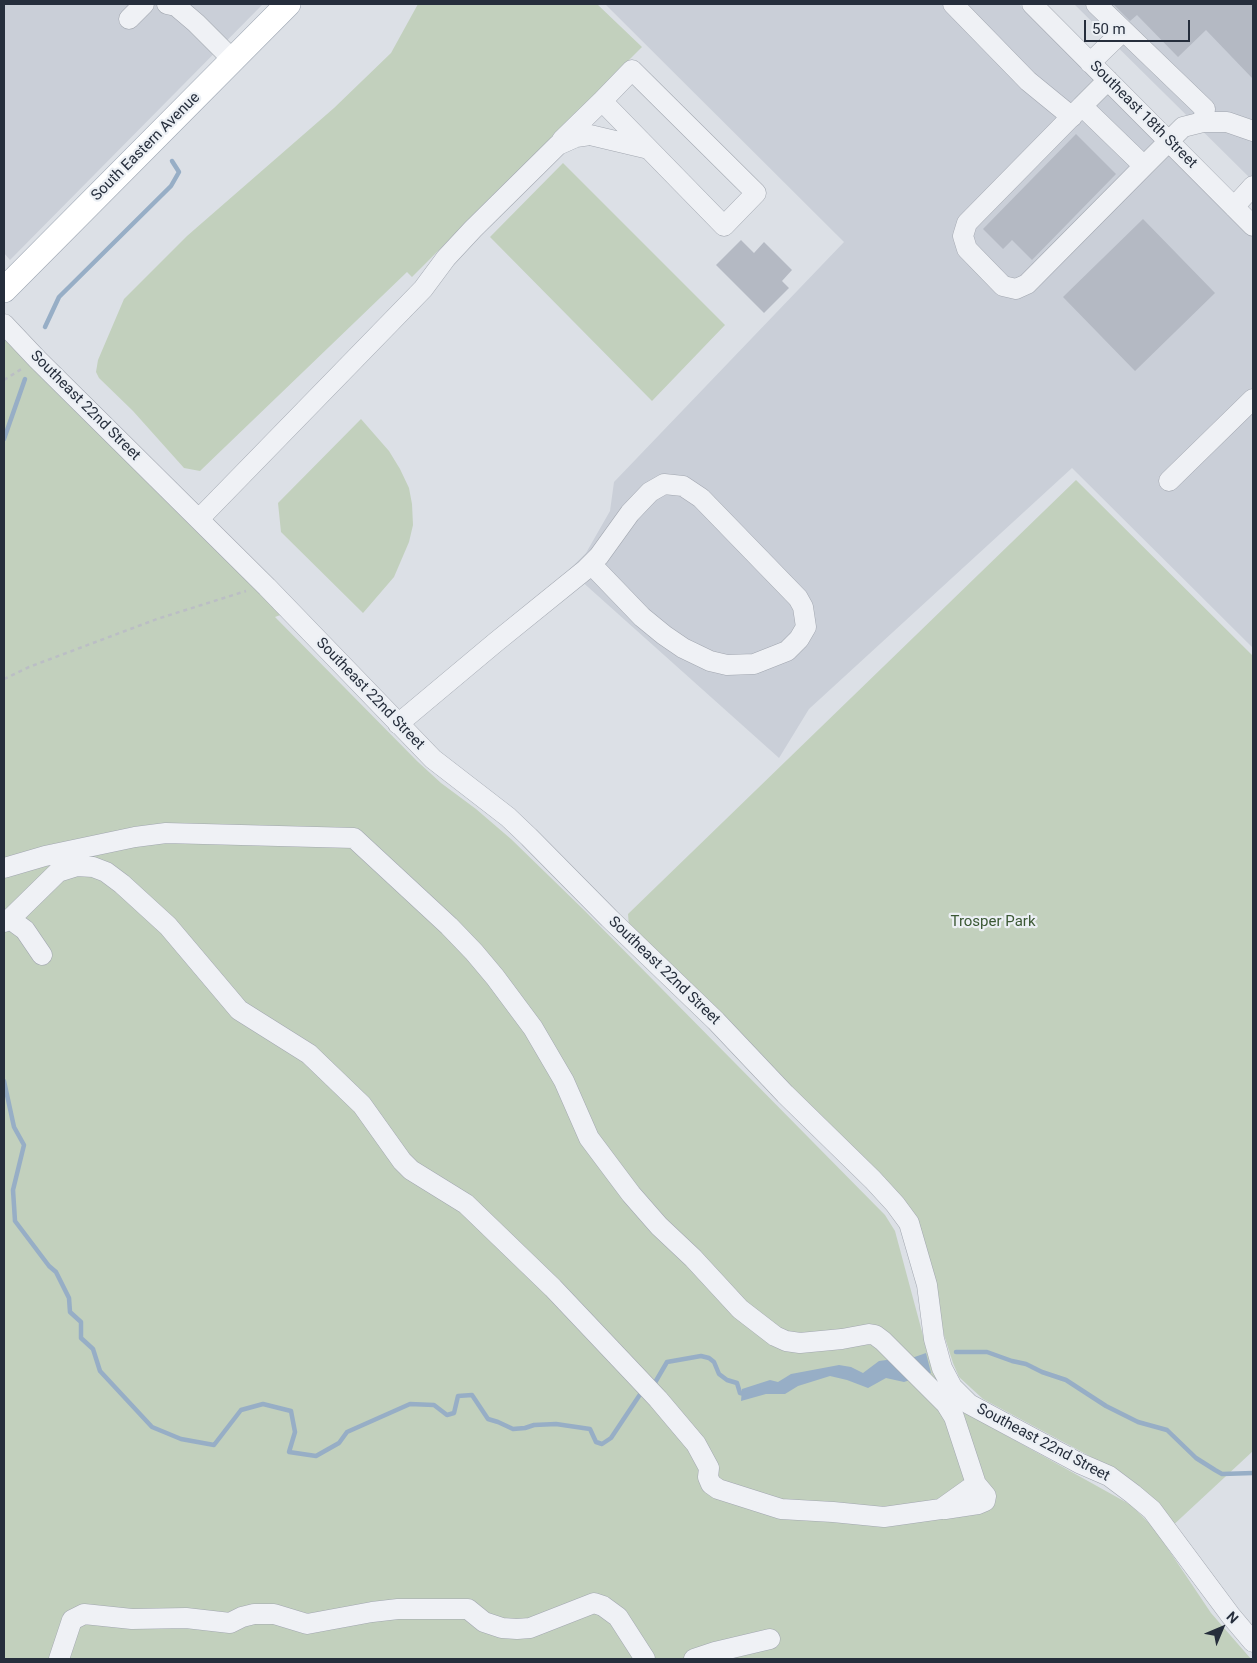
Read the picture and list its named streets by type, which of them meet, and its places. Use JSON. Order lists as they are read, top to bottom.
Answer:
{
  "streets": {
    "main road": ["South Eastern Avenue"],
    "street": ["Southeast 18th Street", "Southeast 22nd Street"]
  },
  "parks": ["Trosper Park"],
  "scale_bar": "50 m",
  "north": "top right"
}
